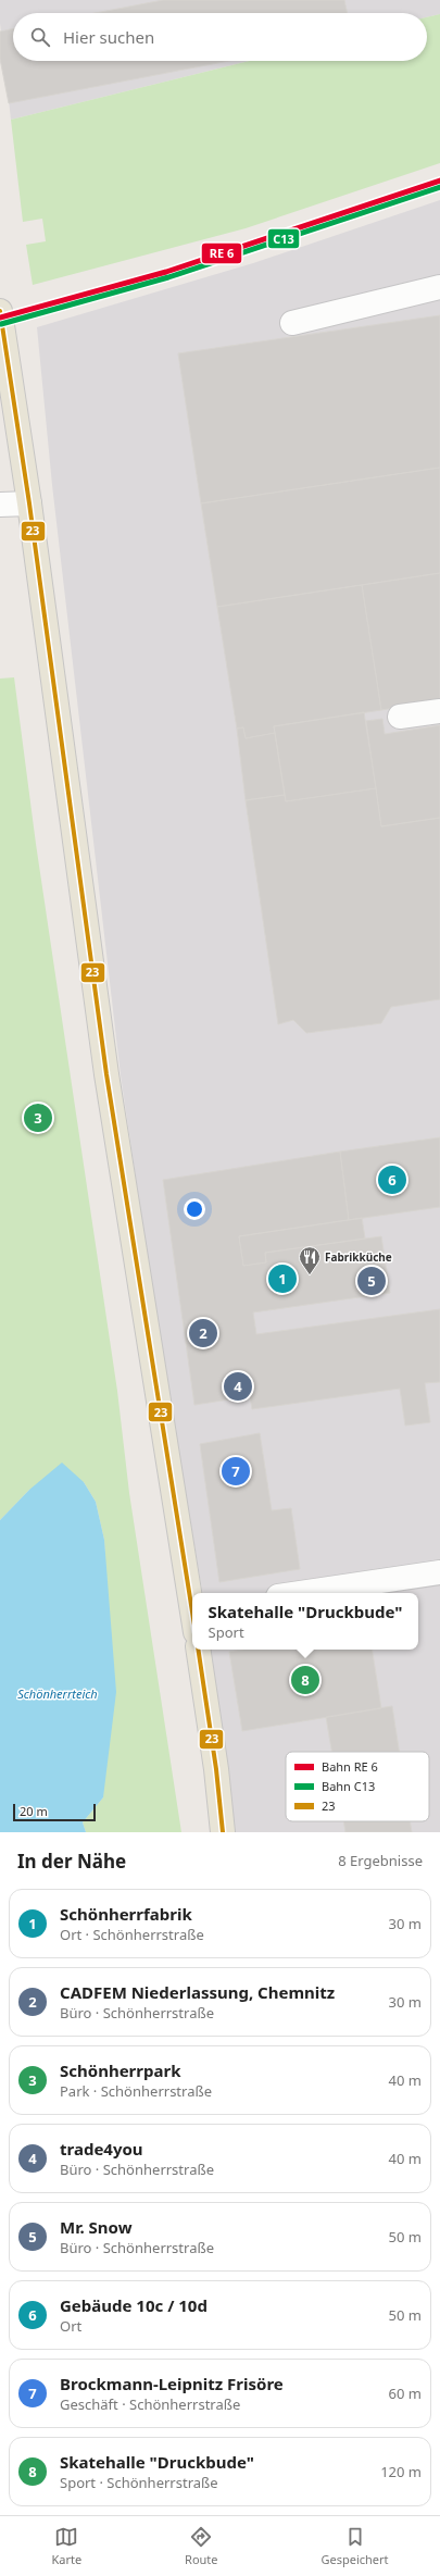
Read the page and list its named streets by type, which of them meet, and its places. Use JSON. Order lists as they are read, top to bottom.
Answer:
{
  "water": ["Schönherrteich"],
  "places": {
    "restaurant": ["Fabrikküche"]
  },
  "lines": ["rail line C13", "transit line 23"],
  "legend": ["Bahn RE 6", "Bahn C13", "23"],
  "scale_bar": "20 m",
  "page": {
    "search": "Hier suchen",
    "pins": [
      "3",
      "6",
      "1",
      "5",
      "2",
      "4",
      "7",
      "8"
    ],
    "popup": ["Skatehalle \"Druckbude\"", "Sport"],
    "scale": "20 m",
    "heading": ["In der Nähe", "8 Ergebnisse"],
    "list": [
      {
        "mark": "1",
        "name": "Schönherrfabrik",
        "note": "Ort · Schönherrstraße",
        "value": "30 m"
      },
      {
        "mark": "2",
        "name": "CADFEM Niederlassung, Chemnitz",
        "note": "Büro · Schönherrstraße",
        "value": "30 m"
      },
      {
        "mark": "3",
        "name": "Schönherrpark",
        "note": "Park · Schönherrstraße",
        "value": "40 m"
      },
      {
        "mark": "4",
        "name": "trade4you",
        "note": "Büro · Schönherrstraße",
        "value": "40 m"
      },
      {
        "mark": "5",
        "name": "Mr. Snow",
        "note": "Büro · Schönherrstraße",
        "value": "50 m"
      },
      {
        "mark": "6",
        "name": "Gebäude 10c / 10d",
        "note": "Ort",
        "value": "50 m"
      },
      {
        "mark": "7",
        "name": "Brockmann-Leipnitz Frisöre",
        "note": "Geschäft · Schönherrstraße",
        "value": "60 m"
      },
      {
        "mark": "8",
        "name": "Skatehalle \"Druckbude\"",
        "note": "Sport · Schönherrstraße",
        "value": "120 m"
      }
    ],
    "nav": ["Karte", "Route", "Gespeichert"]
  }
}
